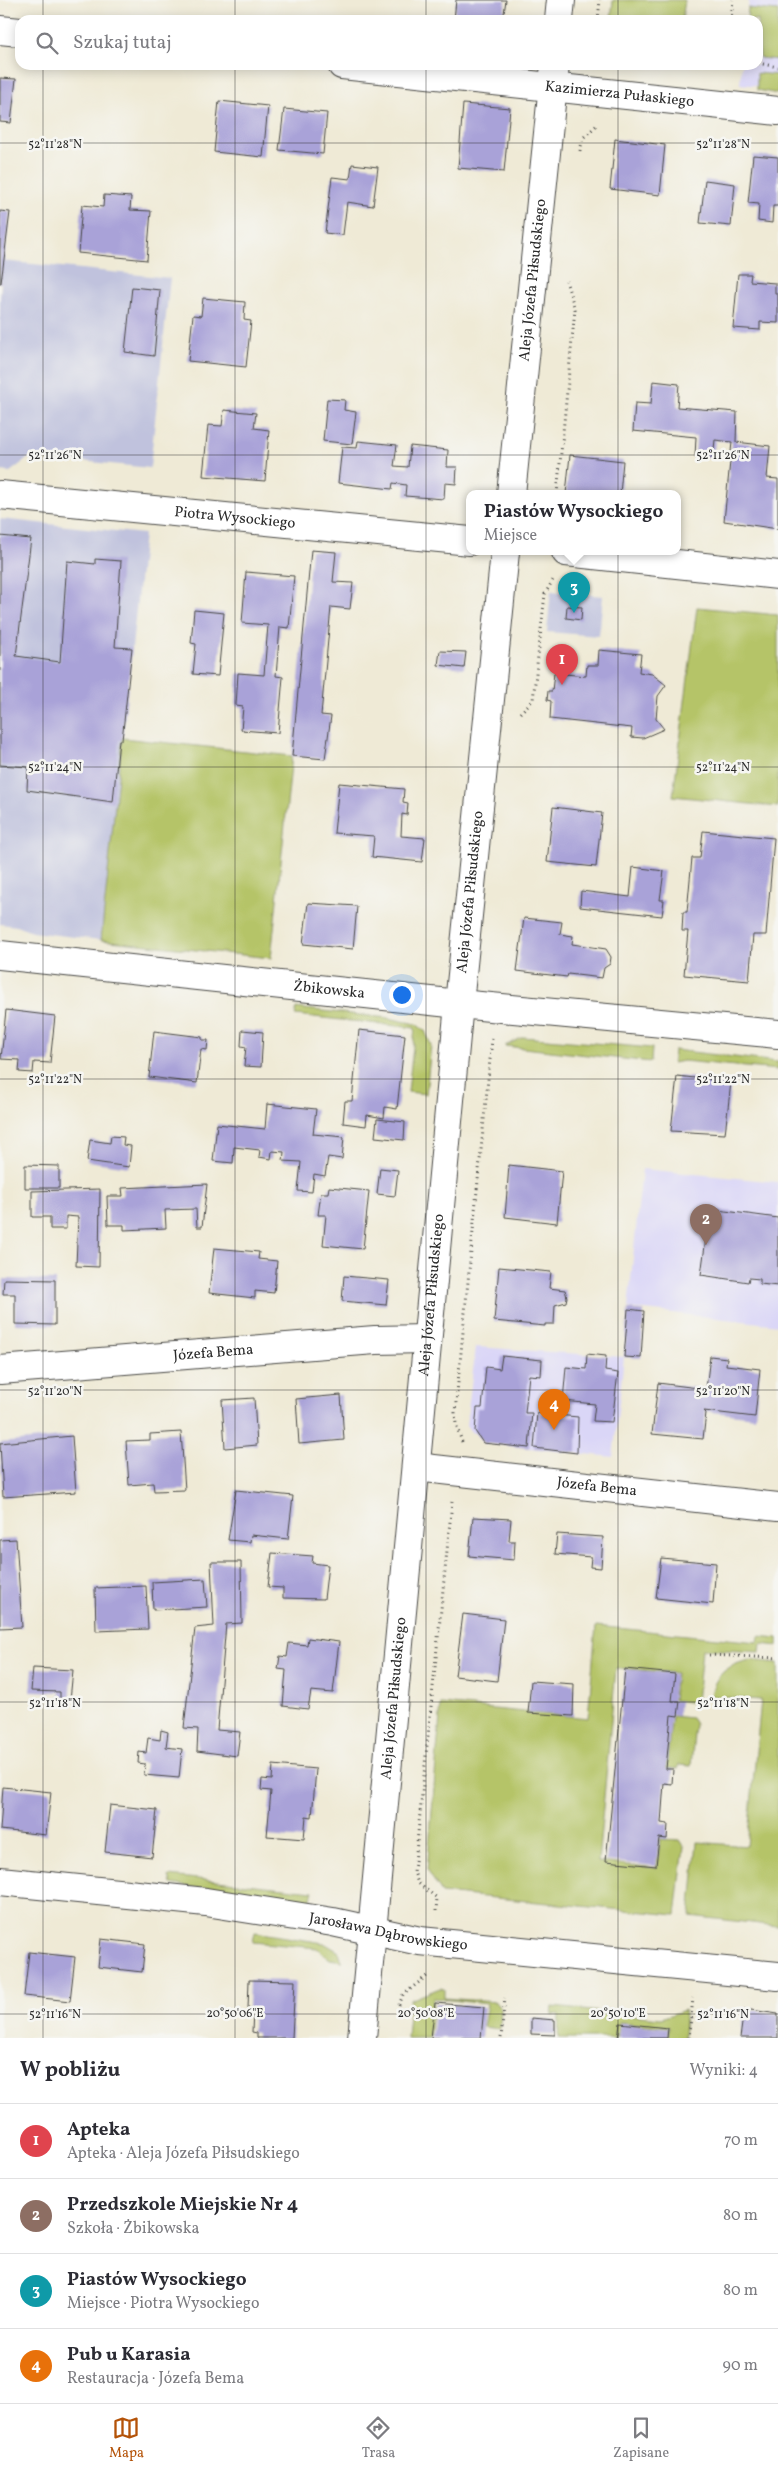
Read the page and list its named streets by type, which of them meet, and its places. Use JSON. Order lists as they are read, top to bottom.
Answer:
{
  "streets": {
    "street": [
      "Kazimierza Pułaskiego",
      "Aleja Józefa Piłsudskiego",
      "Piotra Wysockiego",
      "Żbikowska",
      "Józefa Bema",
      "Jarosława Dąbrowskiego"
    ]
  },
  "crossings": [
    ["Kazimierza Pułaskiego", "Aleja Józefa Piłsudskiego"],
    ["Aleja Józefa Piłsudskiego", "Żbikowska"],
    ["Aleja Józefa Piłsudskiego", "Józefa Bema"],
    ["Aleja Józefa Piłsudskiego", "Jarosława Dąbrowskiego"]
  ],
  "page": {
    "search": "Szukaj tutaj",
    "popup": ["Piastów Wysockiego", "Miejsce"],
    "pins": [
      "3",
      "1",
      "2",
      "4"
    ],
    "heading": ["W pobliżu", "Wyniki: 4"],
    "list": [
      {
        "mark": "1",
        "name": "Apteka",
        "note": "Apteka · Aleja Józefa Piłsudskiego",
        "value": "70 m"
      },
      {
        "mark": "2",
        "name": "Przedszkole Miejskie Nr 4",
        "note": "Szkoła · Żbikowska",
        "value": "80 m"
      },
      {
        "mark": "3",
        "name": "Piastów Wysockiego",
        "note": "Miejsce · Piotra Wysockiego",
        "value": "80 m"
      },
      {
        "mark": "4",
        "name": "Pub u Karasia",
        "note": "Restauracja · Józefa Bema",
        "value": "90 m"
      }
    ],
    "nav": ["Mapa", "Trasa", "Zapisane"]
  },
  "coordinates": [
    "52°11'28\"N",
    "52°11'26\"N",
    "52°11'24\"N",
    "52°11'22\"N",
    "52°11'20\"N",
    "52°11'18\"N",
    "20°50'06\"E",
    "20°50'08\"E",
    "20°50'10\"E",
    "52°11'16\"N"
  ]
}
